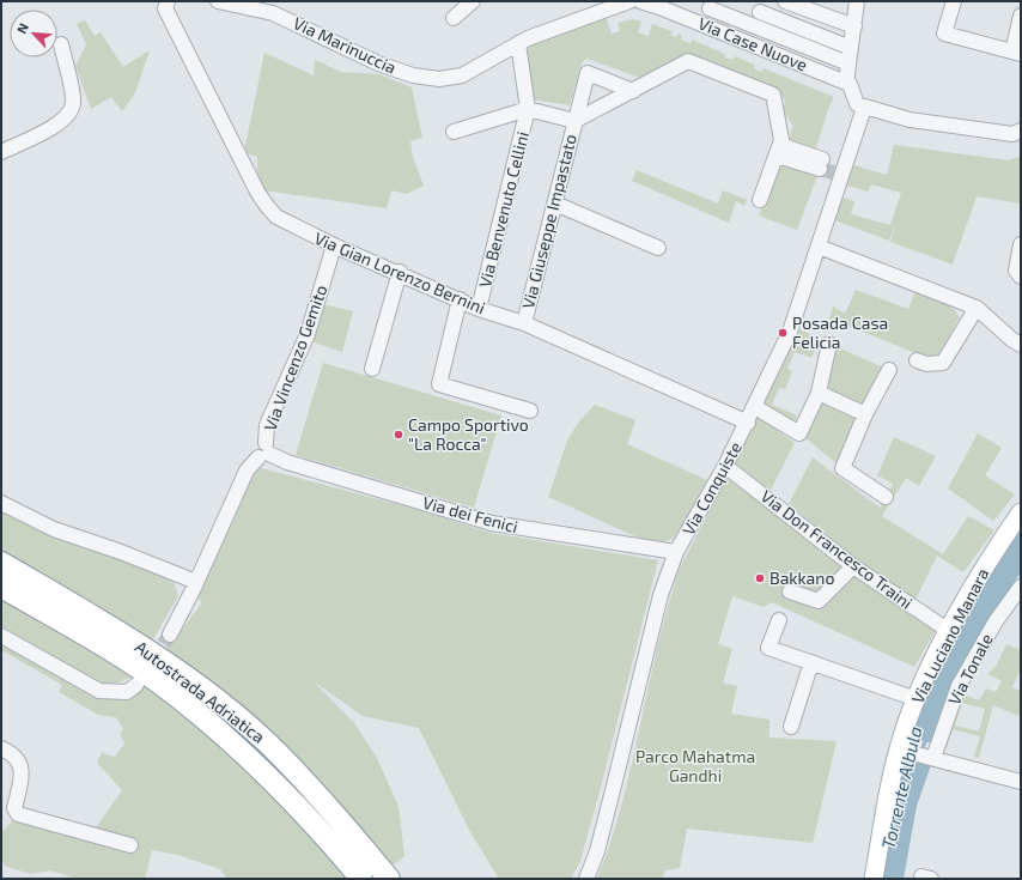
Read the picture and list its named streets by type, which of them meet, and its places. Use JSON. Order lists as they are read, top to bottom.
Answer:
{
  "streets": {
    "highway": ["Autostrada Adriatica"],
    "main road": ["Via Luciano Manara"],
    "street": [
      "Via Case Nuove",
      "Via Marinuccia",
      "Via Benvenuto Cellini",
      "Via Giuseppe Impastato",
      "Via Gian Lorenzo Bernini",
      "Via Vincenzo Gemito",
      "Via Conquiste",
      "Via dei Fenici",
      "Via Don Francesco Traini",
      "Via Tonale"
    ]
  },
  "crossings": [
    ["Via Marinuccia", "Via Benvenuto Cellini"],
    ["Via Benvenuto Cellini", "Via Giuseppe Impastato"],
    ["Via Benvenuto Cellini", "Via Gian Lorenzo Bernini"],
    ["Via Giuseppe Impastato", "Via Gian Lorenzo Bernini"],
    ["Via Gian Lorenzo Bernini", "Via Vincenzo Gemito"],
    ["Via Gian Lorenzo Bernini", "Via Conquiste"],
    ["Via Vincenzo Gemito", "Via dei Fenici"],
    ["Via Conquiste", "Via dei Fenici"],
    ["Via Conquiste", "Via Don Francesco Traini"],
    ["Via Don Francesco Traini", "Via Luciano Manara"]
  ],
  "water": ["Torrente Albula"],
  "parks": ["Parco Mahatma Gandhi"],
  "places": ["Posada Casa Felicia", "Campo Sportivo \"La Rocca\"", "Bakkano"],
  "north": "top left"
}
